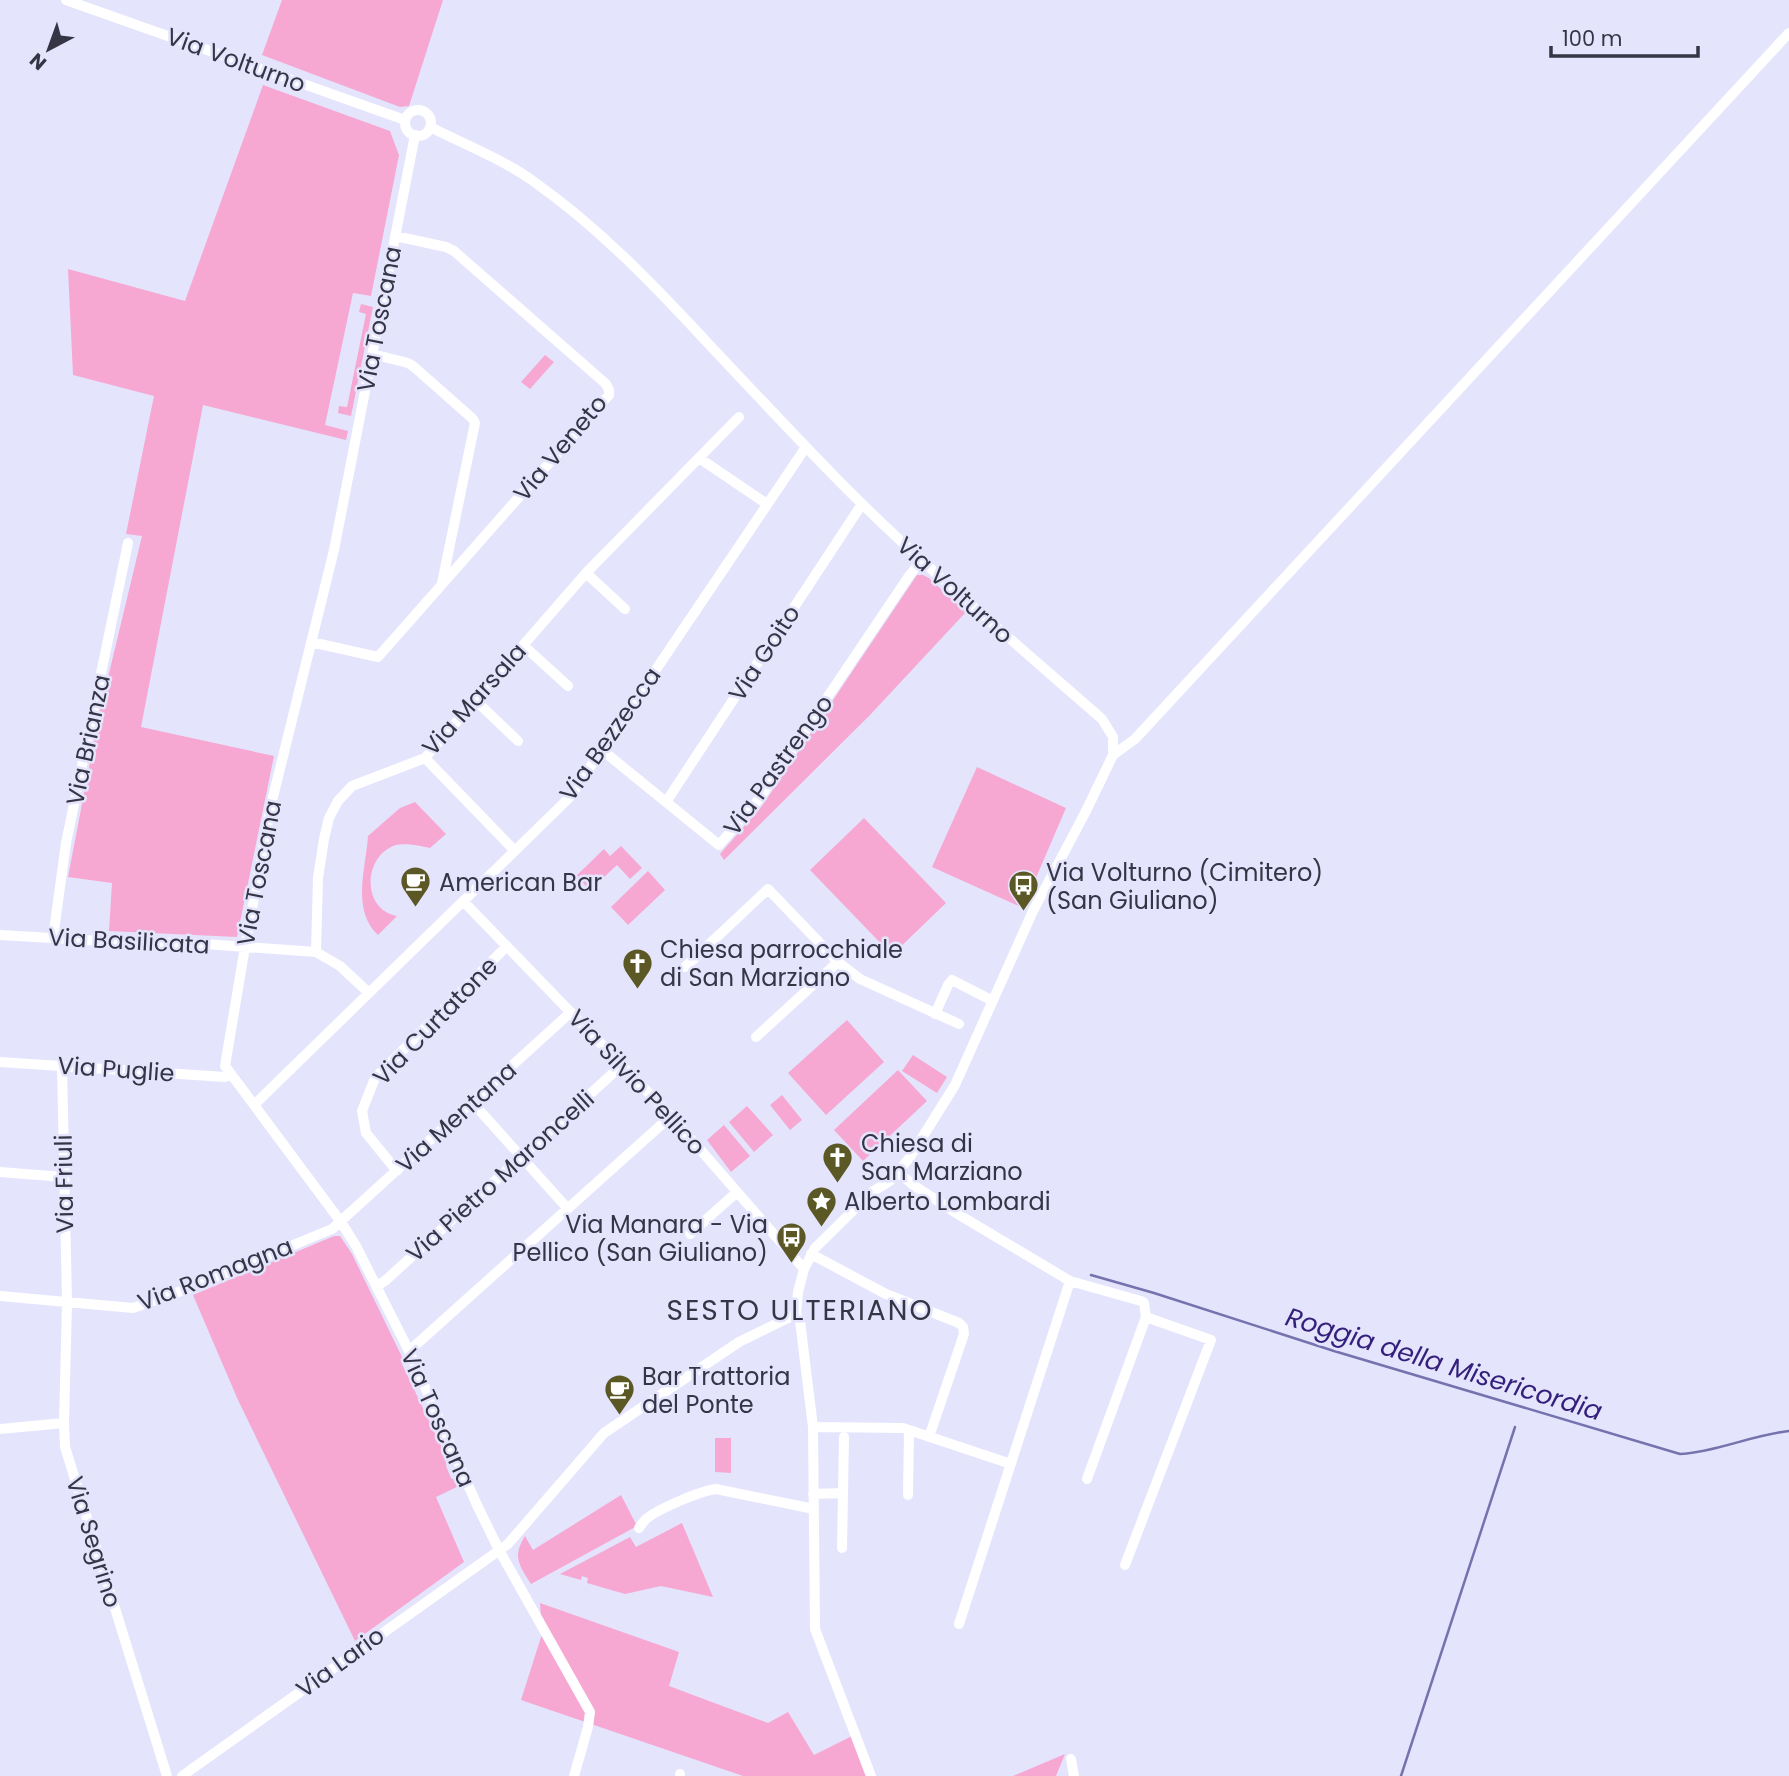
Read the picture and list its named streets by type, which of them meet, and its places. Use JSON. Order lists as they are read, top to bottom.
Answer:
{
  "streets": {
    "street": [
      "Via Volturno",
      "Via Toscana",
      "Via Veneto",
      "Via Goito",
      "Via Marsala",
      "Via Bezzecca",
      "Via Brianza",
      "Via Pastrengo",
      "Via Basilicata",
      "Via Curtatone",
      "Via Puglie",
      "Via Silvio Pellico",
      "Via Mentana",
      "Via Pietro Maroncelli",
      "Via Friuli",
      "Via Romagna",
      "Via Segrino",
      "Via Lario"
    ]
  },
  "crossings": [
    ["Via Volturno", "Via Toscana"],
    ["Via Volturno", "Via Goito"],
    ["Via Volturno", "Via Bezzecca"],
    ["Via Volturno", "Via Pastrengo"],
    ["Via Toscana", "Via Veneto"],
    ["Via Toscana", "Via Bezzecca"],
    ["Via Toscana", "Via Basilicata"],
    ["Via Toscana", "Via Puglie"],
    ["Via Toscana", "Via Mentana"],
    ["Via Toscana", "Via Pietro Maroncelli"],
    ["Via Toscana", "Via Romagna"],
    ["Via Toscana", "Via Lario"],
    ["Via Goito", "Via Pastrengo"],
    ["Via Marsala", "Via Basilicata"],
    ["Via Bezzecca", "Via Pastrengo"],
    ["Via Bezzecca", "Via Basilicata"],
    ["Via Bezzecca", "Via Silvio Pellico"],
    ["Via Brianza", "Via Basilicata"],
    ["Via Curtatone", "Via Silvio Pellico"],
    ["Via Curtatone", "Via Mentana"],
    ["Via Puglie", "Via Friuli"],
    ["Via Silvio Pellico", "Via Mentana"],
    ["Via Silvio Pellico", "Via Pietro Maroncelli"],
    ["Via Mentana", "Via Romagna"],
    ["Via Friuli", "Via Romagna"],
    ["Via Friuli", "Via Segrino"],
    ["Via Romagna", "Via Segrino"]
  ],
  "districts": ["SESTO ULTERIANO"],
  "water": ["Roggia della Misericordia"],
  "places": {
    "cafe": ["American Bar", "Bar Trattoria del Ponte"],
    "bus stop": ["Via Volturno (Cimitero) (San Giuliano)", "Via Manara - Via Pellico (San Giuliano)"],
    "church": ["Chiesa parrocchiale di San Marziano", "Chiesa di San Marziano"],
    "place": ["Alberto Lombardi"]
  },
  "scale_bar": "100 m",
  "north": "bottom left"
}
